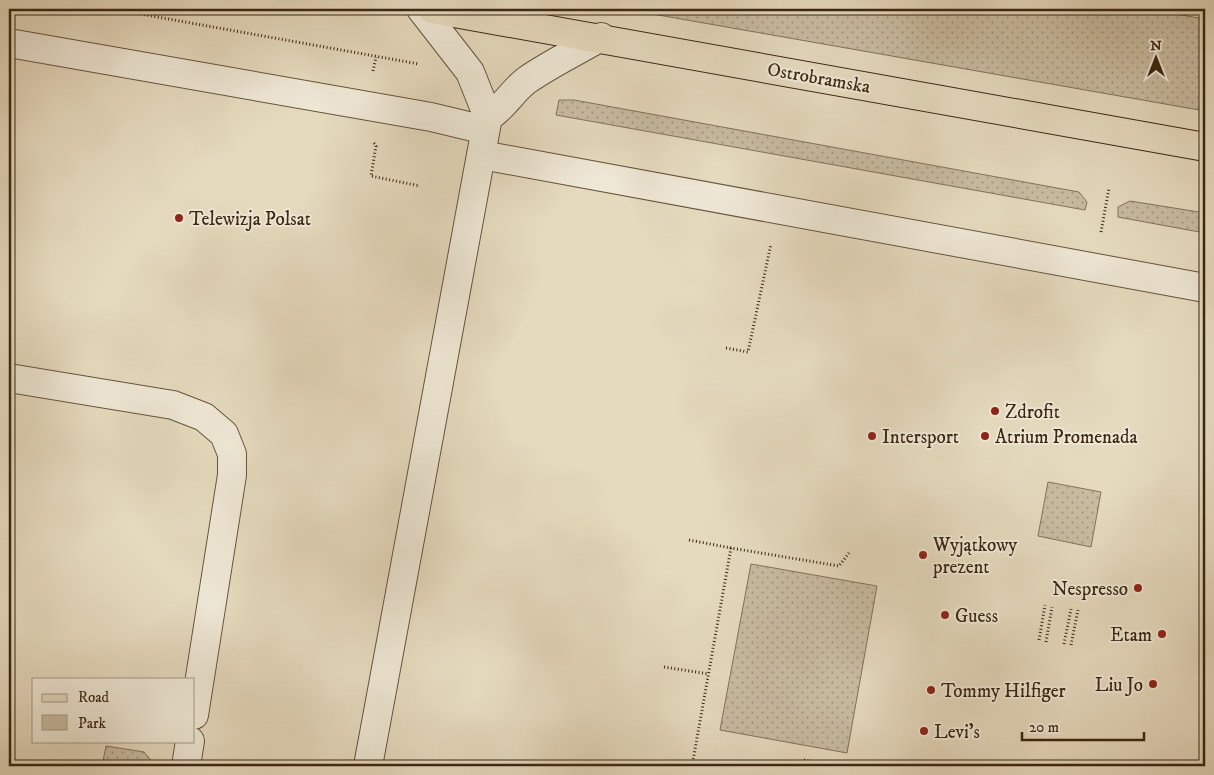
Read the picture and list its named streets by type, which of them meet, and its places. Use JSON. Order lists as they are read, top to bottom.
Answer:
{
  "streets": {
    "main road": ["Ostrobramska"]
  },
  "places": [
    "Telewizja Polsat",
    "Zdrofit",
    "Intersport",
    "Atrium Promenada",
    "Wyjątkowy prezent",
    "Nespresso",
    "Guess",
    "Etam",
    "Liu Jo",
    "Tommy Hilfiger",
    "Levi's"
  ],
  "legend": ["Road", "Park"],
  "scale_bar": "20 m",
  "north": "top"
}
